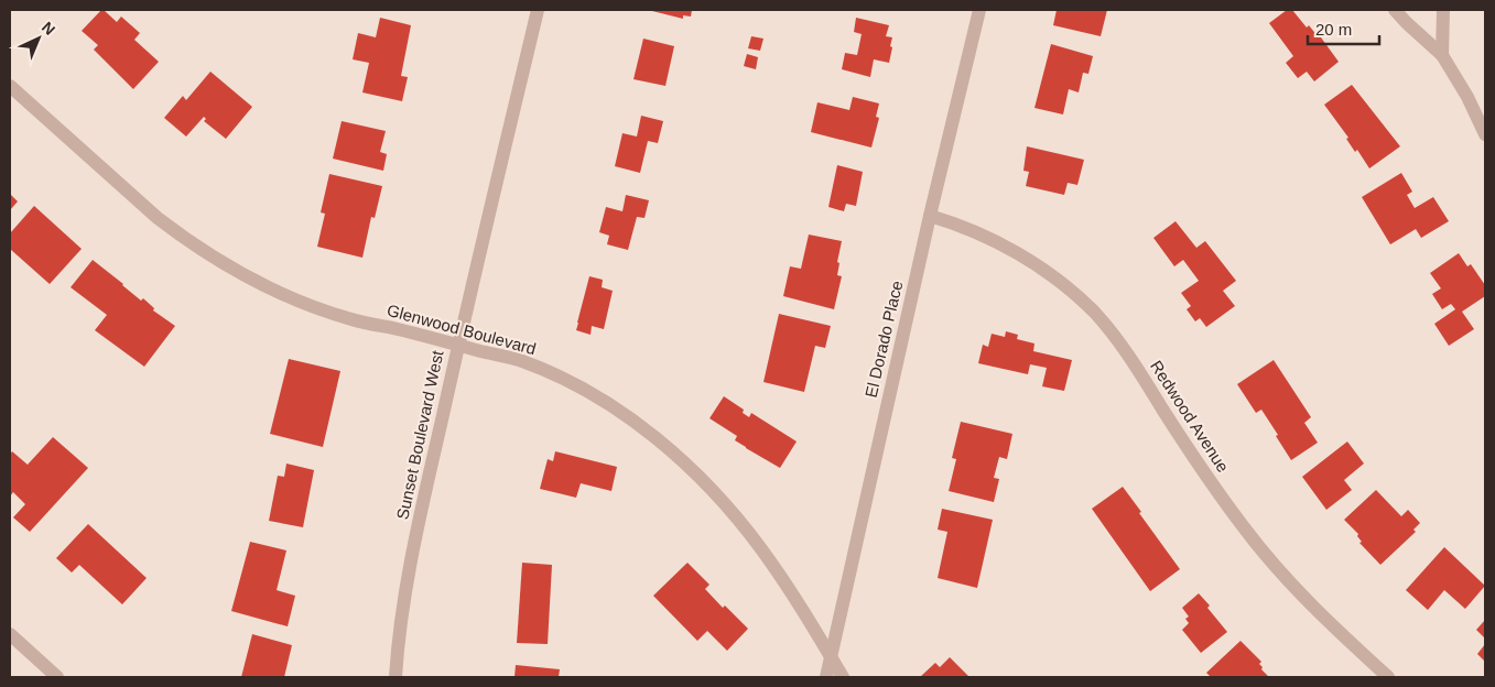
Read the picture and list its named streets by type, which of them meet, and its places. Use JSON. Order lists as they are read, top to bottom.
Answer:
{
  "streets": {
    "street": [
      "Glenwood Boulevard",
      "El Dorado Place",
      "Redwood Avenue",
      "Sunset Boulevard West"
    ]
  },
  "crossings": [
    ["Glenwood Boulevard", "El Dorado Place"],
    ["Glenwood Boulevard", "Sunset Boulevard West"],
    ["El Dorado Place", "Redwood Avenue"]
  ],
  "scale_bar": "20 m",
  "north": "top right"
}
